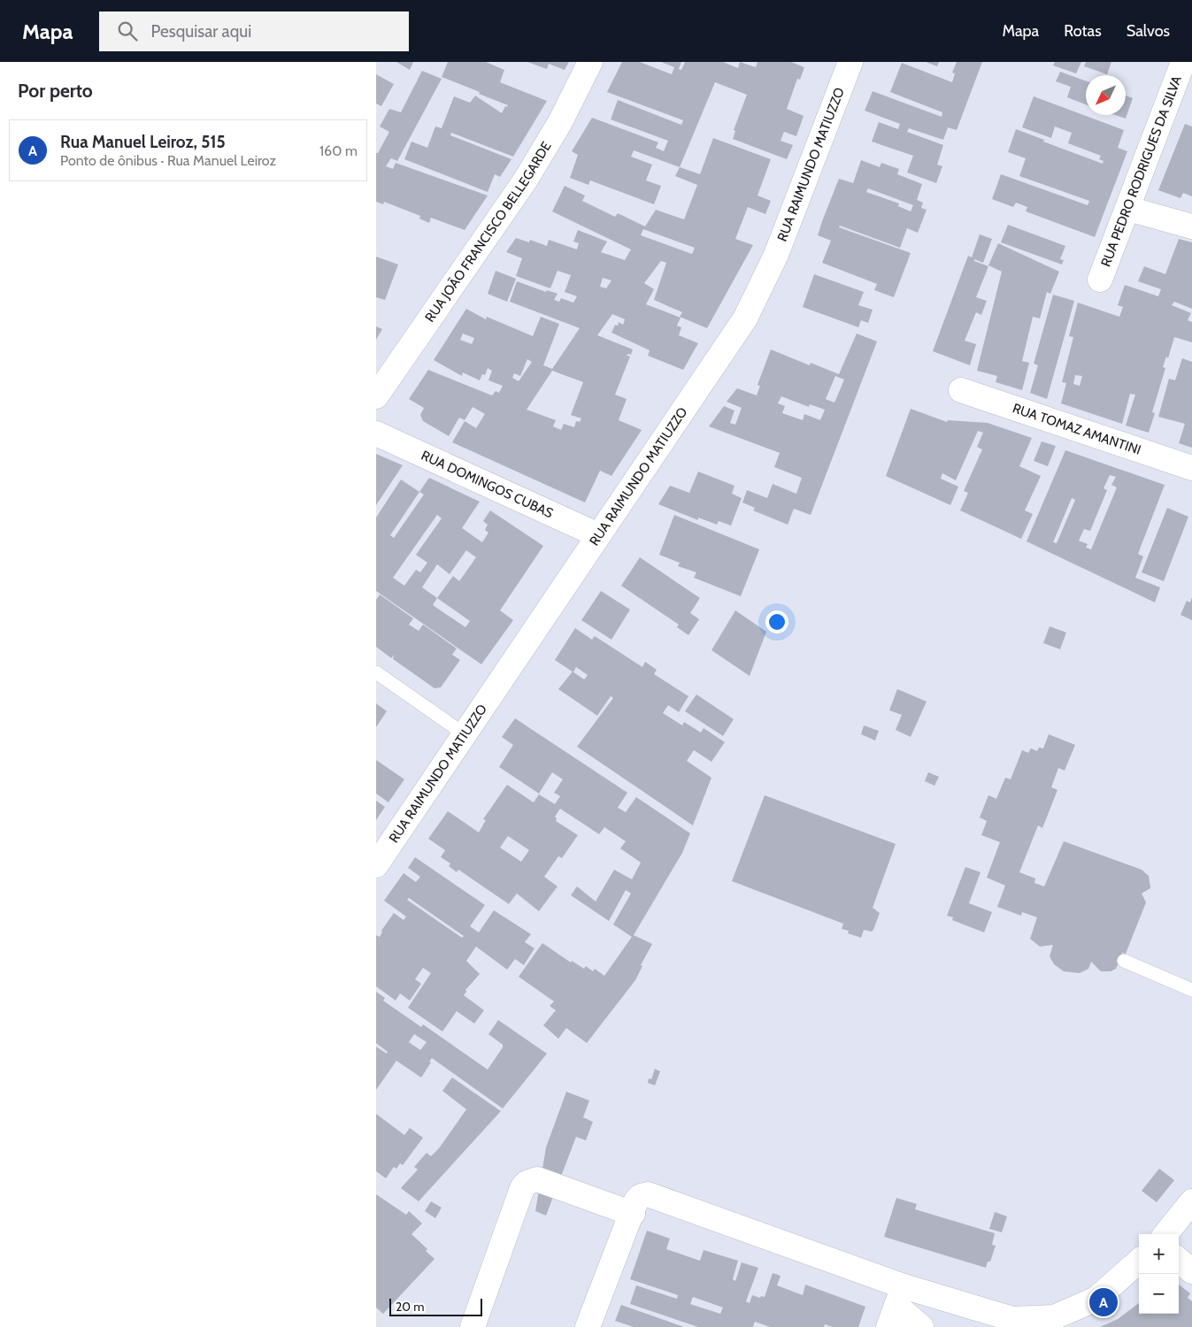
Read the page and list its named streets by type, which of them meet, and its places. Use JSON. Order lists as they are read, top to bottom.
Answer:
{
  "streets": {
    "street": [
      "RUA RAIMUNDO MATIUZZO",
      "RUA PEDRO RODRIGUES DA SILVA",
      "RUA JOÃO FRANCISCO BELLEGARDE",
      "RUA TOMAZ AMANTINI",
      "RUA DOMINGOS CUBAS"
    ]
  },
  "crossings": [
    ["RUA RAIMUNDO MATIUZZO", "RUA DOMINGOS CUBAS"]
  ],
  "scale_bar": "20 m",
  "north": "bottom left",
  "page": {
    "header": "Mapa",
    "search": "Pesquisar aqui",
    "nav": ["Mapa", "Rotas", "Salvos"],
    "heading": "Por perto",
    "list": [
      {
        "mark": "A",
        "name": "Rua Manuel Leiroz, 515",
        "note": "Ponto de ônibus · Rua Manuel Leiroz",
        "value": "160 m"
      }
    ],
    "map_buttons": ["+", "−"],
    "pins": "A",
    "scale": "20 m"
  }
}
